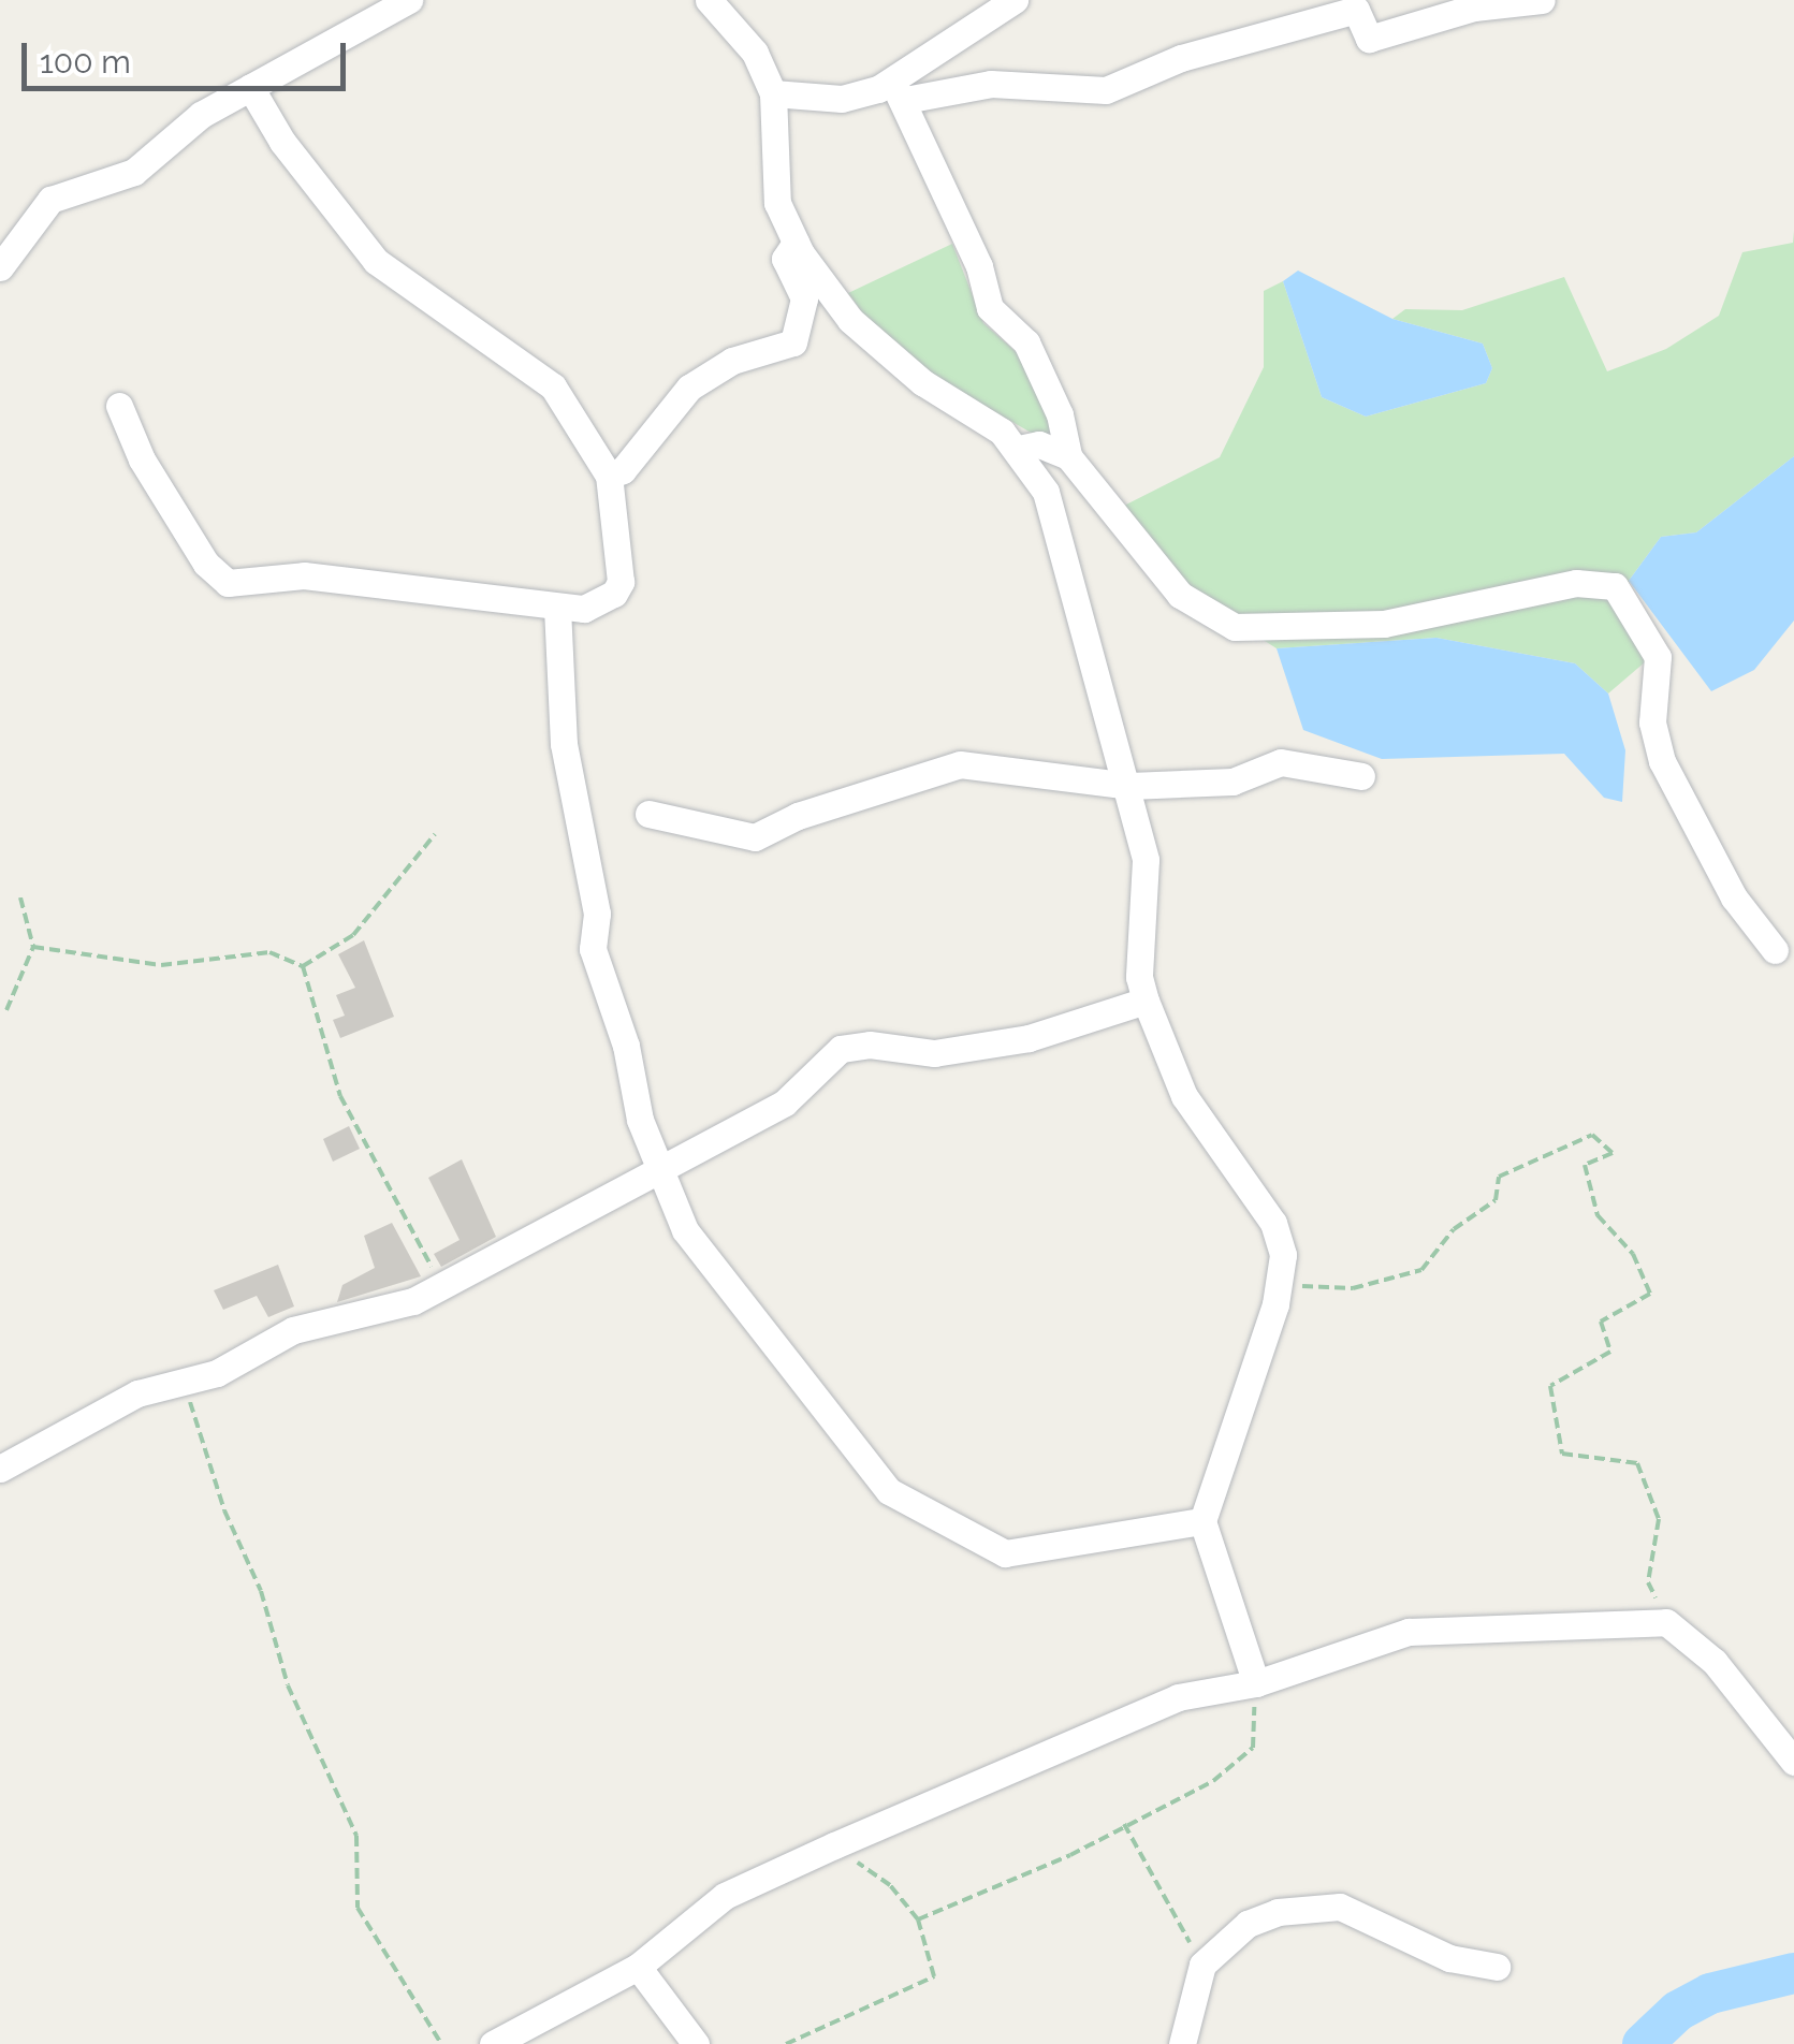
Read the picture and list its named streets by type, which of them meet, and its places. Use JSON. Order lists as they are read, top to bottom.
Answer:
{
  "scale_bar": "100 m"
}
